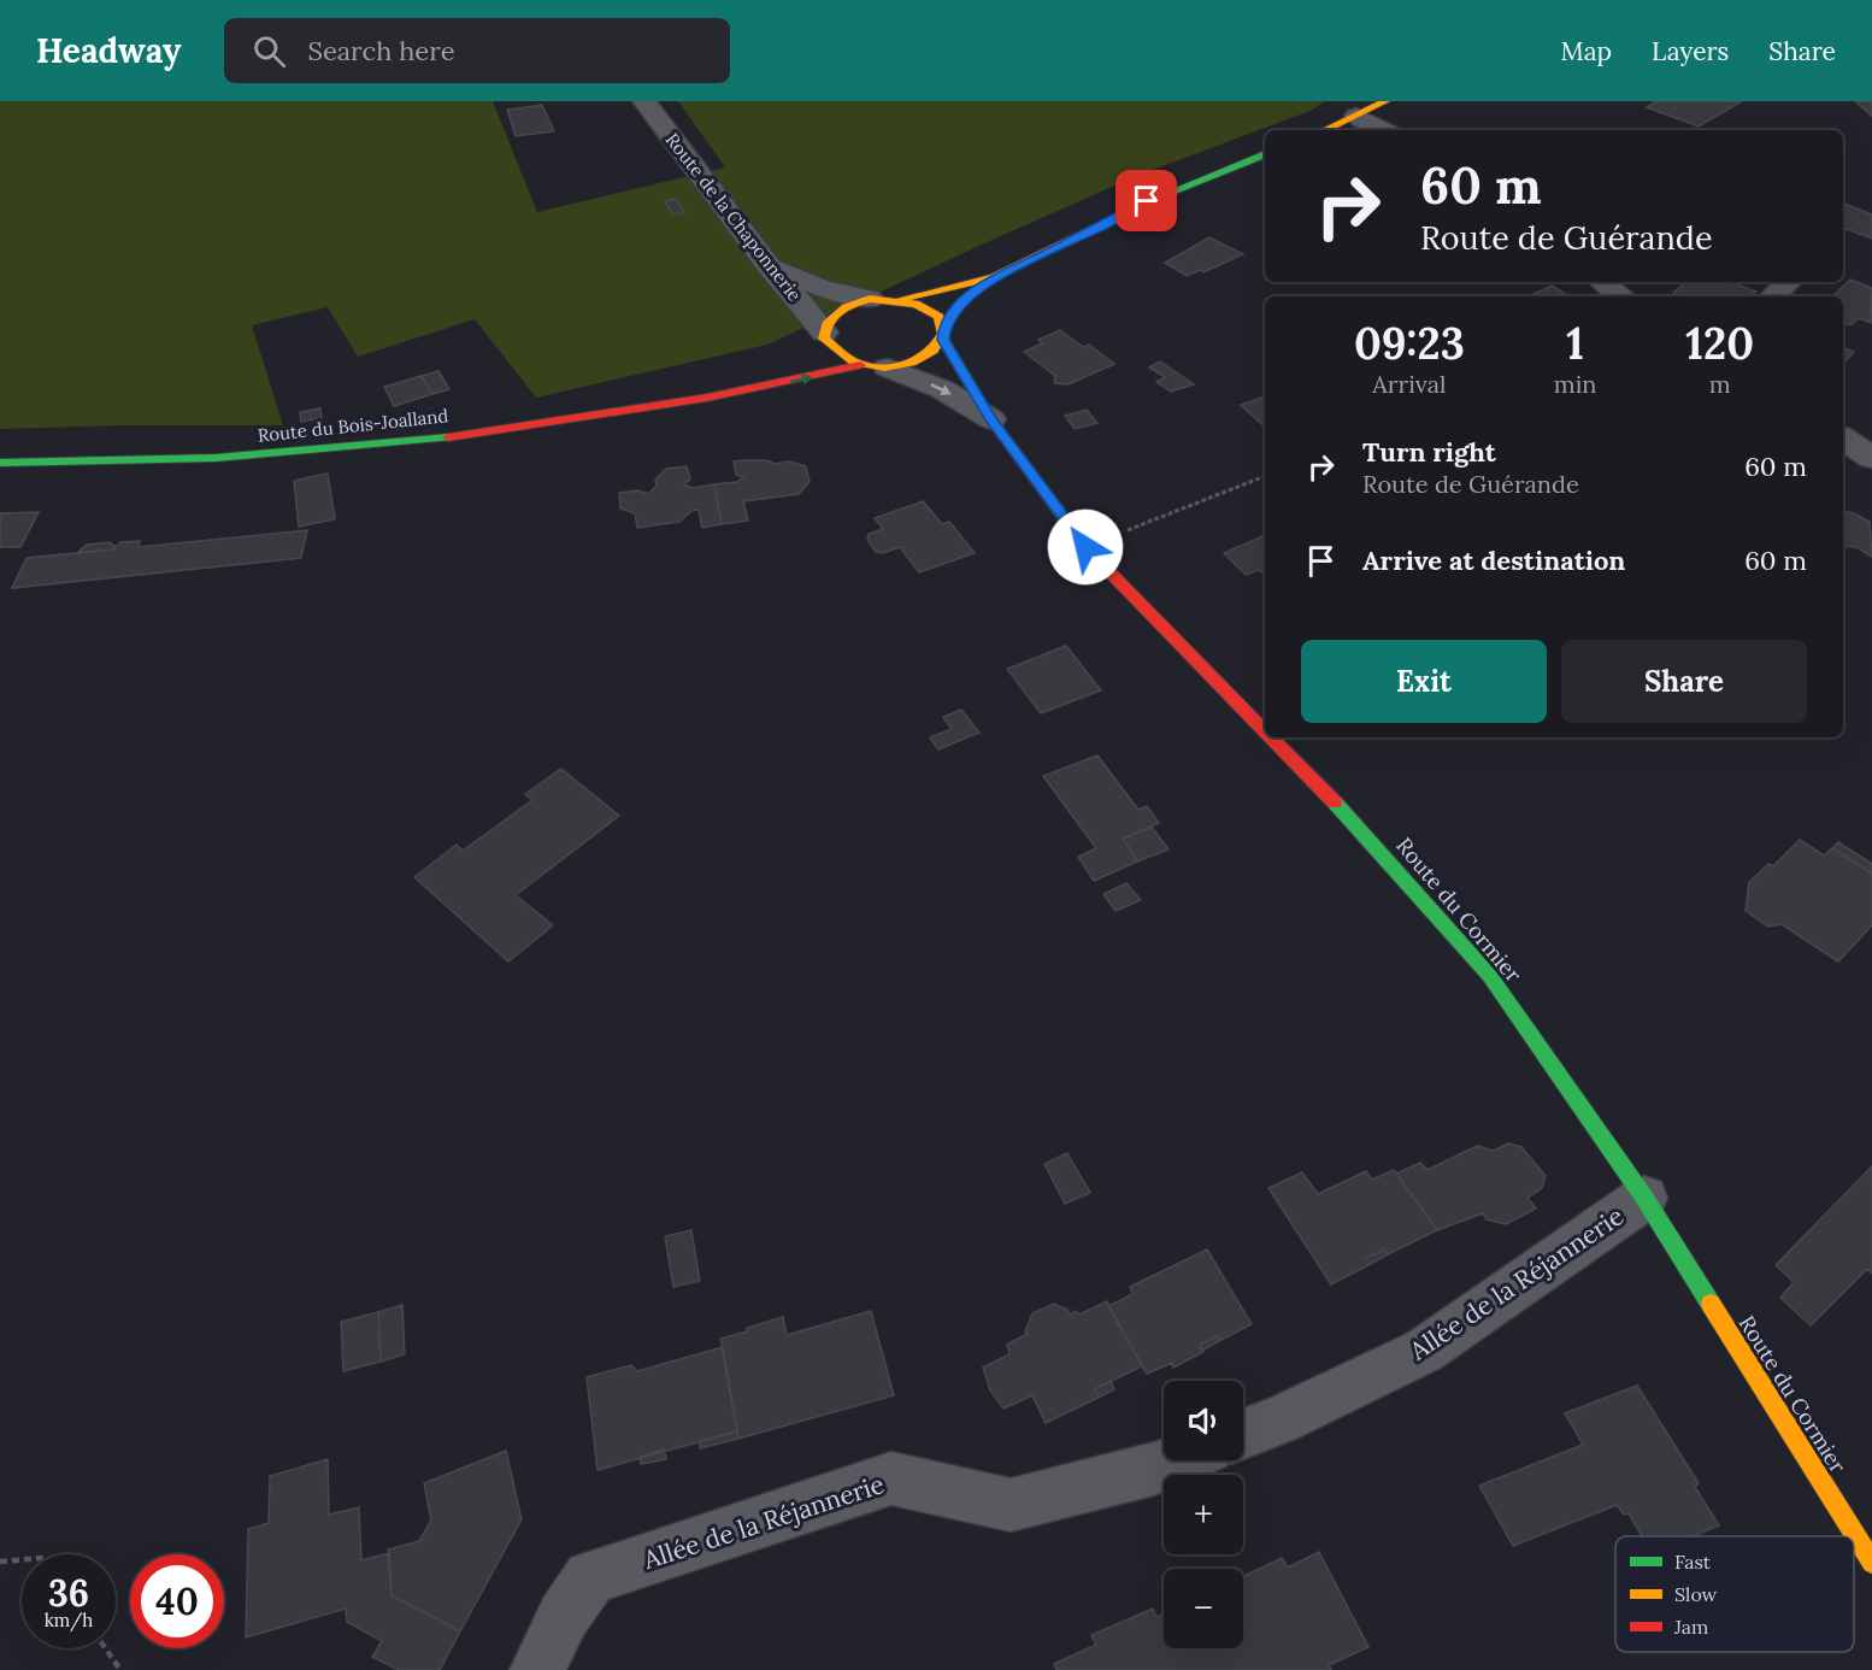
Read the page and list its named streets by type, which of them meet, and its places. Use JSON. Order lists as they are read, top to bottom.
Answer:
{
  "streets": {
    "street": [
      "Route de la Chaponnerie",
      "Route du Bois-Joalland",
      "Route du Cormier",
      "Allée de la Réjannerie"
    ]
  },
  "crossings": [
    ["Route du Bois-Joalland", "Route du Cormier"],
    ["Route du Cormier", "Allée de la Réjannerie"]
  ],
  "legend": ["Fast", "Slow", "Jam"],
  "page": {
    "header": "Headway",
    "search": "Search here",
    "nav": ["Map", "Layers", "Share"],
    "turn": ["60 m", "Route de Guérande"],
    "eta": [
      "09:23",
      "Arrival",
      "1",
      "min",
      "120",
      "m"
    ],
    "list": [
      {
        "name": "Turn right",
        "note": "Route de Guérande",
        "value": "60 m"
      },
      {
        "name": "Arrive at destination",
        "value": "60 m"
      }
    ],
    "buttons": ["Exit", "Share"],
    "map_buttons": ["+", "−"],
    "speed": "36 km/h",
    "limit": "40"
  }
}
